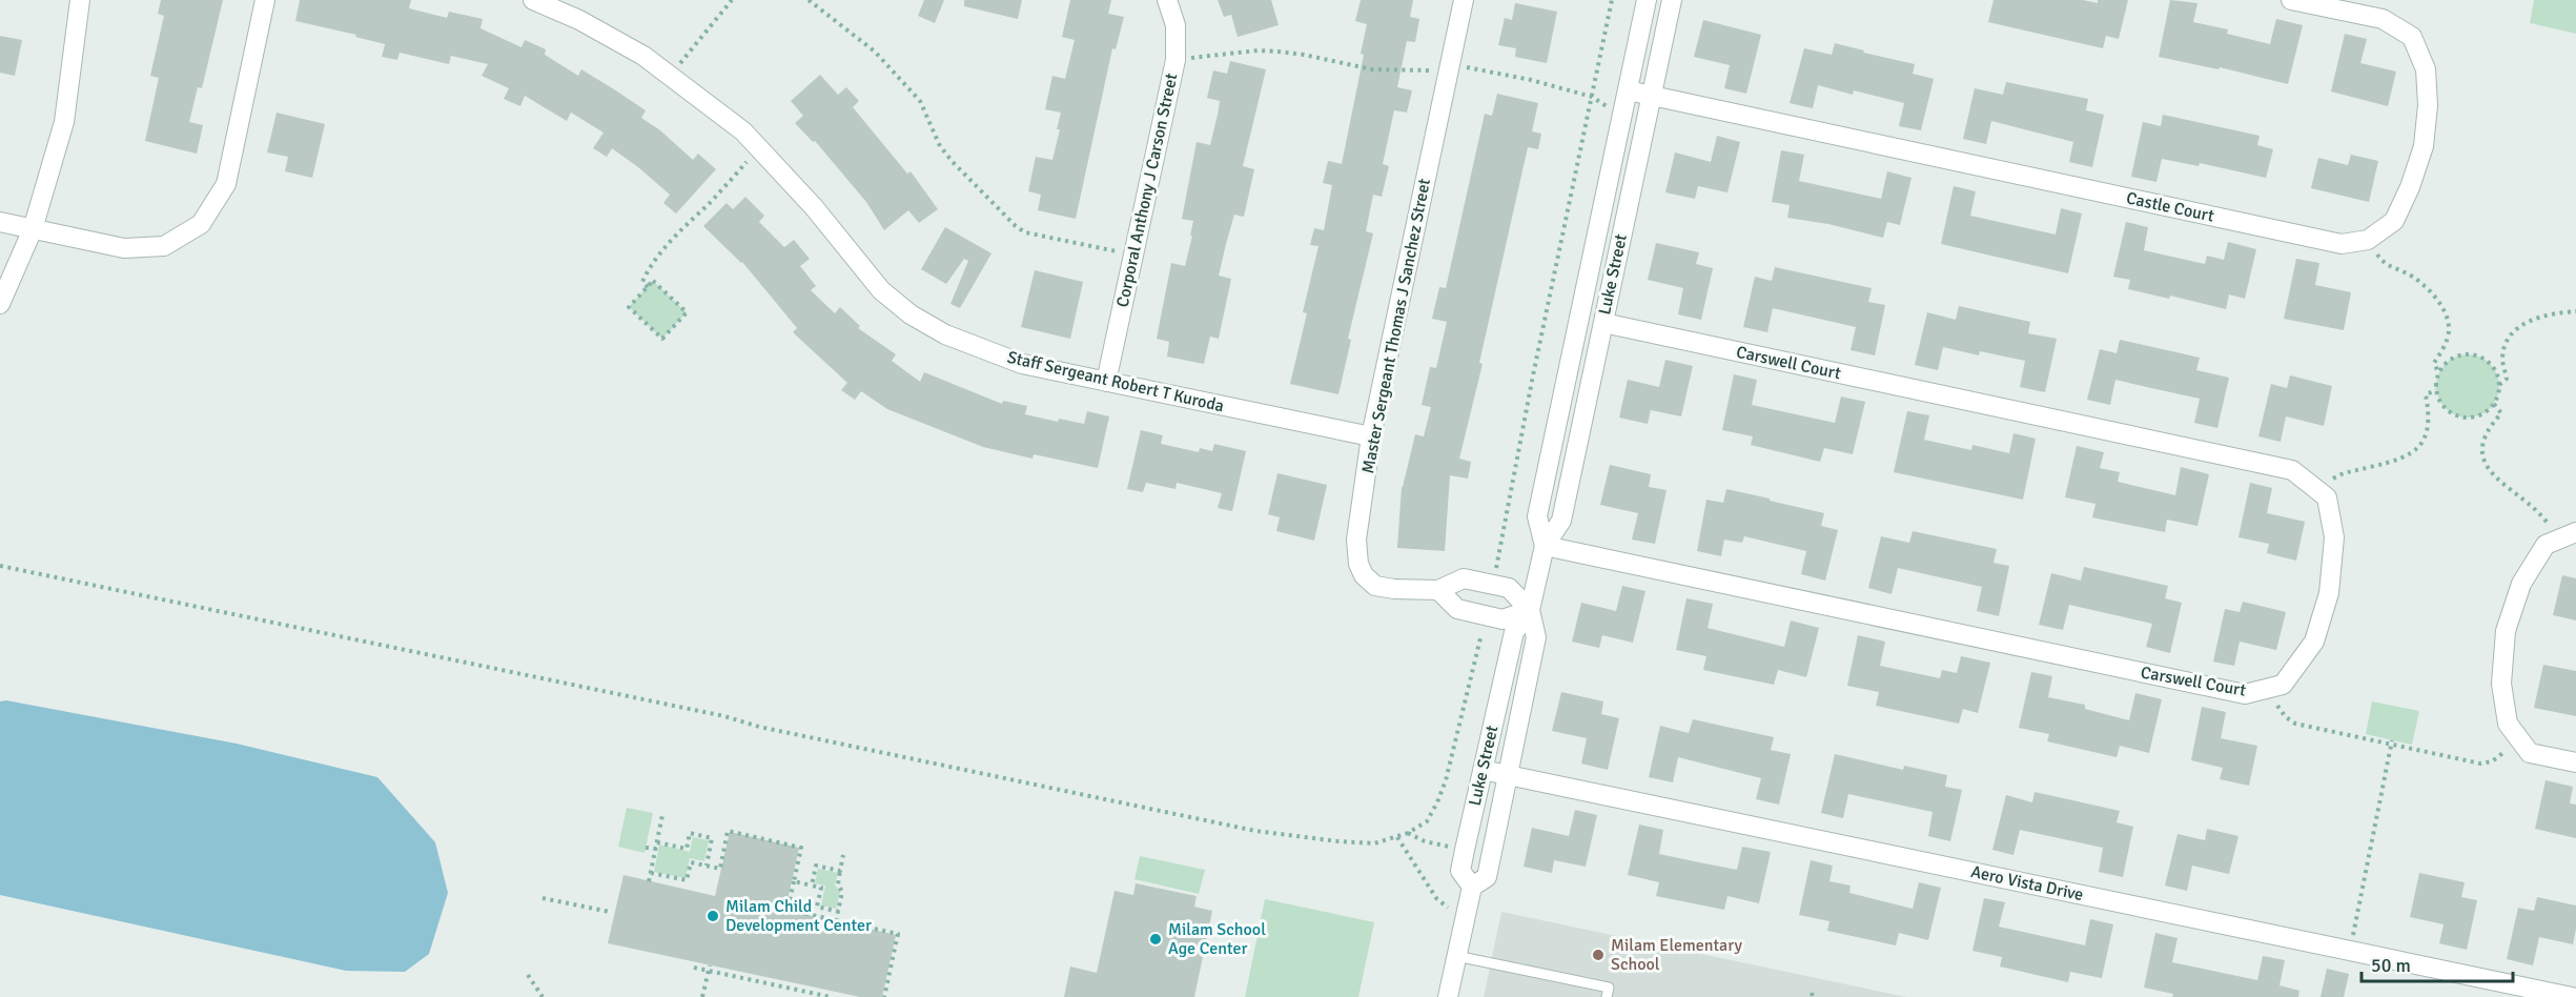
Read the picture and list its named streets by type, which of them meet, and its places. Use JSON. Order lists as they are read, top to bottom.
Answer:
{
  "streets": {
    "street": [
      "Corporal Anthony J Carson Street",
      "Castle Court",
      "Luke Street",
      "Master Sergeant Thomas J Sanchez Street",
      "Carswell Court",
      "Staff Sergeant Robert T Kuroda",
      "Aero Vista Drive"
    ]
  },
  "crossings": [
    ["Corporal Anthony J Carson Street", "Staff Sergeant Robert T Kuroda"],
    ["Castle Court", "Luke Street"],
    ["Luke Street", "Master Sergeant Thomas J Sanchez Street"],
    ["Luke Street", "Carswell Court"],
    ["Luke Street", "Aero Vista Drive"],
    ["Master Sergeant Thomas J Sanchez Street", "Staff Sergeant Robert T Kuroda"]
  ],
  "places": ["Milam Child Development Center", "Milam School Age Center", "Milam Elementary School"],
  "scale_bar": "50 m"
}
